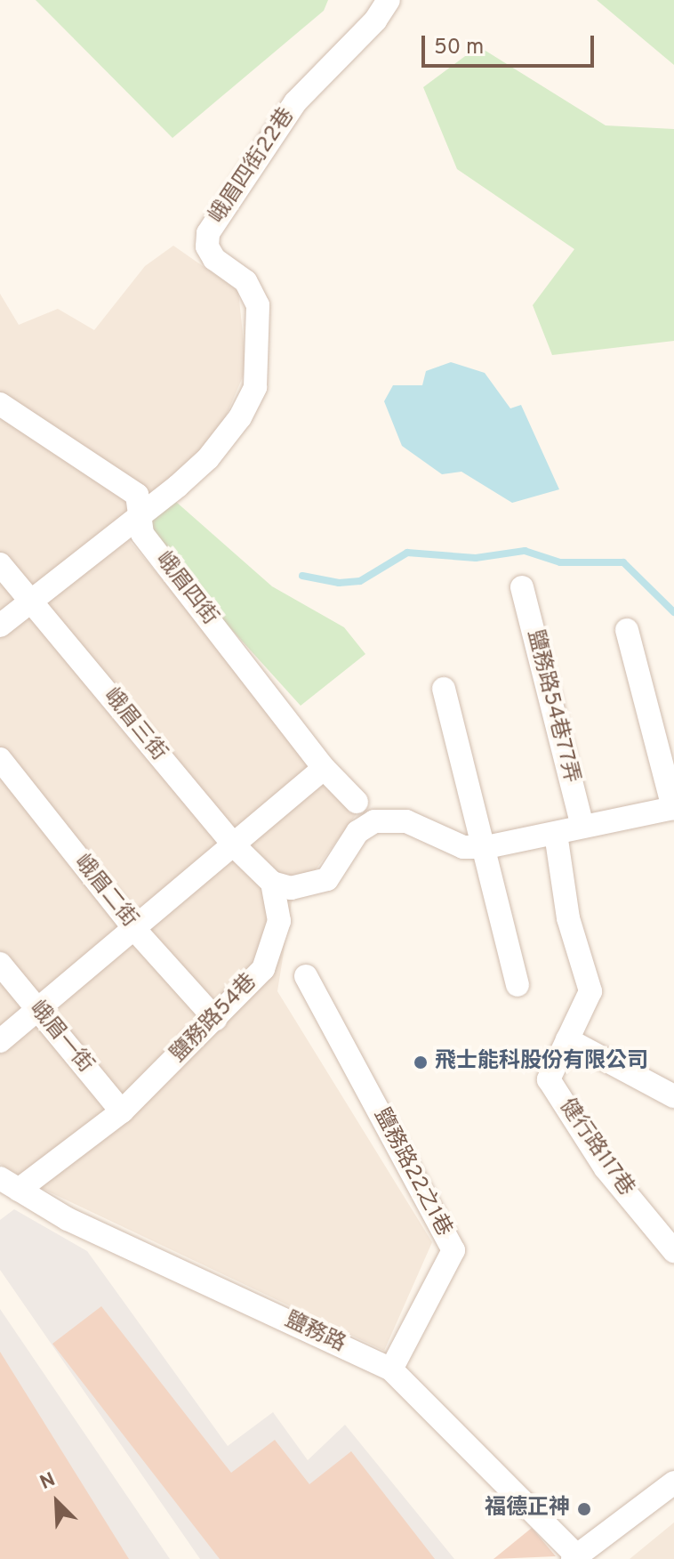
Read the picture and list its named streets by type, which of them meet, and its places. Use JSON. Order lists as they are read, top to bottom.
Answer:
{
  "streets": {
    "street": [
      "峨眉四街22巷",
      "峨眉四街",
      "鹽務路54巷77弄",
      "峨眉三街",
      "峨眉二街",
      "鹽務路54巷",
      "峨眉一街",
      "健行路117巷",
      "鹽務路22之1巷",
      "鹽務路"
    ]
  },
  "crossings": [
    ["峨眉四街22巷", "峨眉四街"],
    ["峨眉三街", "鹽務路54巷"],
    ["峨眉二街", "鹽務路54巷"],
    ["鹽務路54巷", "峨眉一街"],
    ["鹽務路54巷", "鹽務路"],
    ["鹽務路22之1巷", "鹽務路"]
  ],
  "places": ["飛士能科股份有限公司", "福德正神"],
  "scale_bar": "50 m",
  "north": "top left"
}
